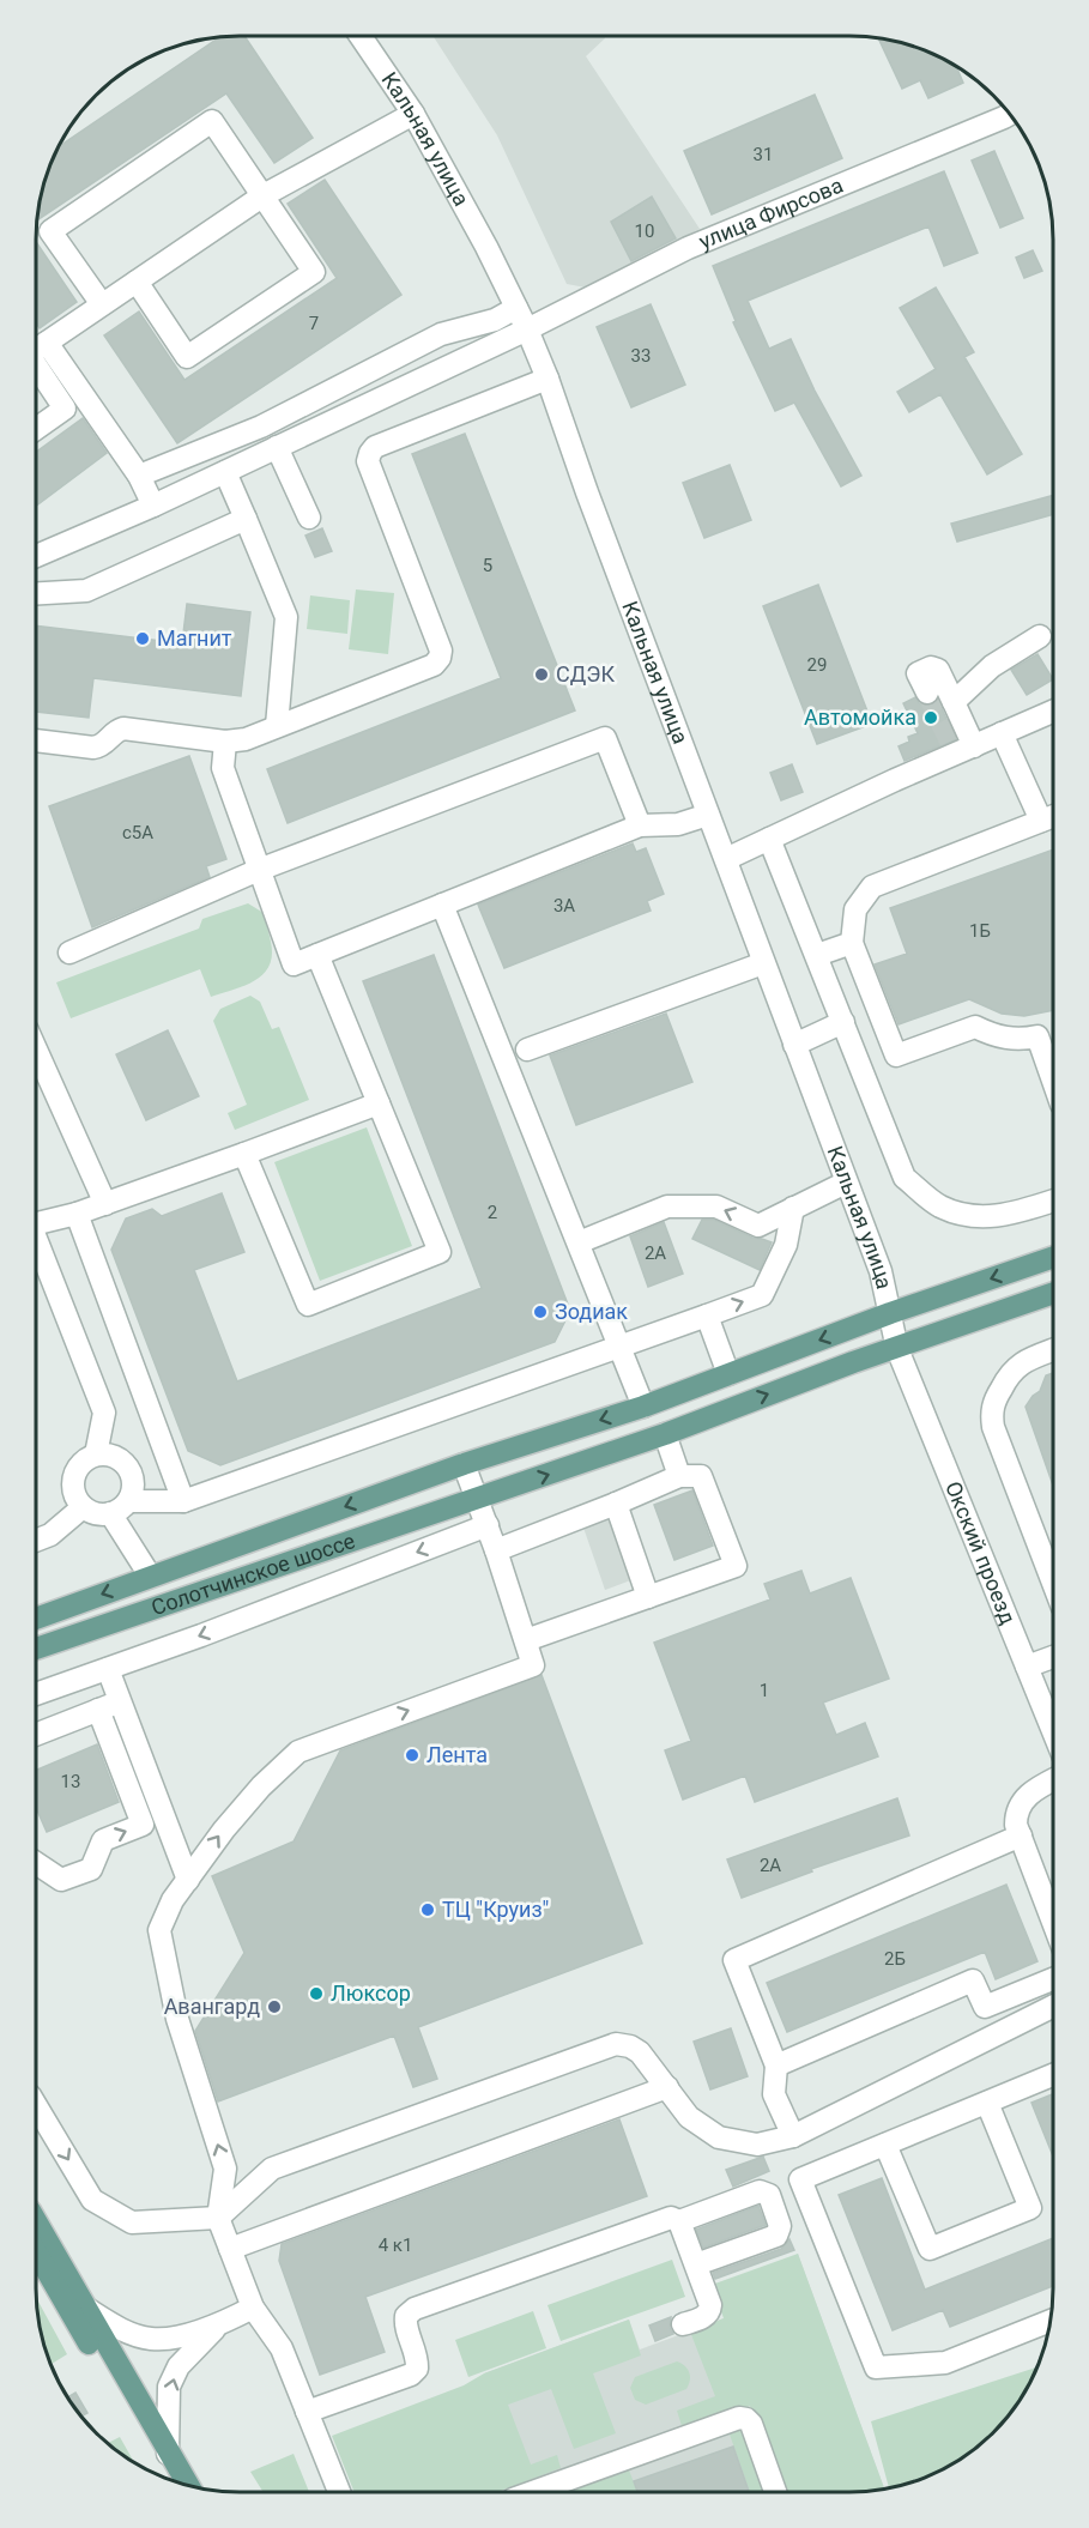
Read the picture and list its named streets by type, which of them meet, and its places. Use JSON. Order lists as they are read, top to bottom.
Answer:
{
  "streets": {
    "main road": ["Солотчинское шоссе"],
    "street": ["Кальная улица", "улица Фирсова", "Окский проезд"]
  },
  "crossings": [
    ["Кальная улица", "улица Фирсова"],
    ["Кальная улица", "Окский проезд"],
    ["Кальная улица", "Солотчинское шоссе"],
    ["Окский проезд", "Солотчинское шоссе"]
  ],
  "places": [
    "Магнит",
    "СДЭК",
    "Автомойка",
    "Зодиак",
    "Лента",
    "ТЦ \"Круиз\"",
    "Люксор",
    "Авангард"
  ],
  "house_numbers": [
    "31",
    "10",
    "7",
    "33",
    "5",
    "29",
    "с5А",
    "3А",
    "1Б",
    "2",
    "2А",
    "1",
    "13",
    "2А",
    "2Б",
    "4 к1"
  ]
}
